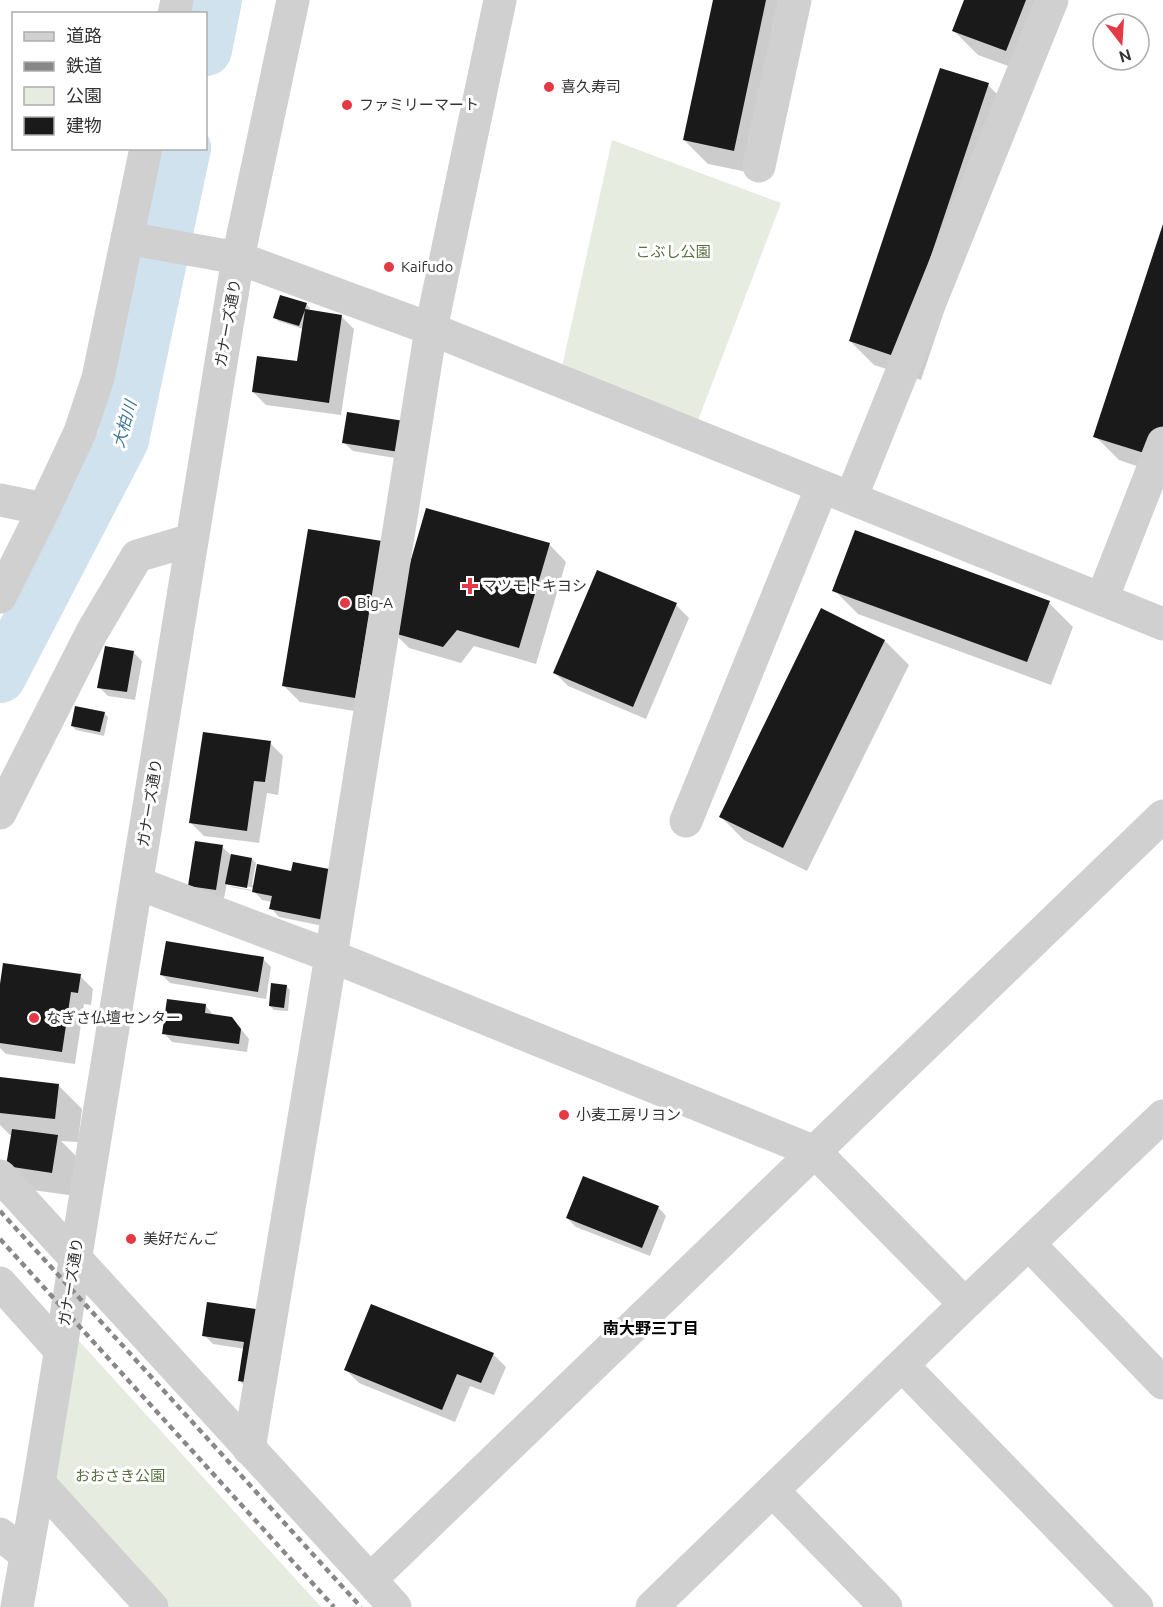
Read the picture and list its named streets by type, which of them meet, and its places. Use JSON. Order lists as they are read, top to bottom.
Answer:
{
  "streets": {
    "street": ["ガナーズ通り"]
  },
  "districts": ["南大野三丁目"],
  "water": ["大柏川"],
  "parks": ["こぶし公園", "おおさき公園"],
  "places": {
    "other": [
      "喜久寿司",
      "ファミリーマート",
      "Kaifudo",
      "Big-A",
      "なぎさ仏壇センター",
      "小麦工房リヨン",
      "美好だんご"
    ],
    "health": ["マツモトキヨシ"]
  },
  "legend": [
    "道路",
    "鉄道",
    "公園",
    "建物"
  ],
  "north": "bottom"
}
